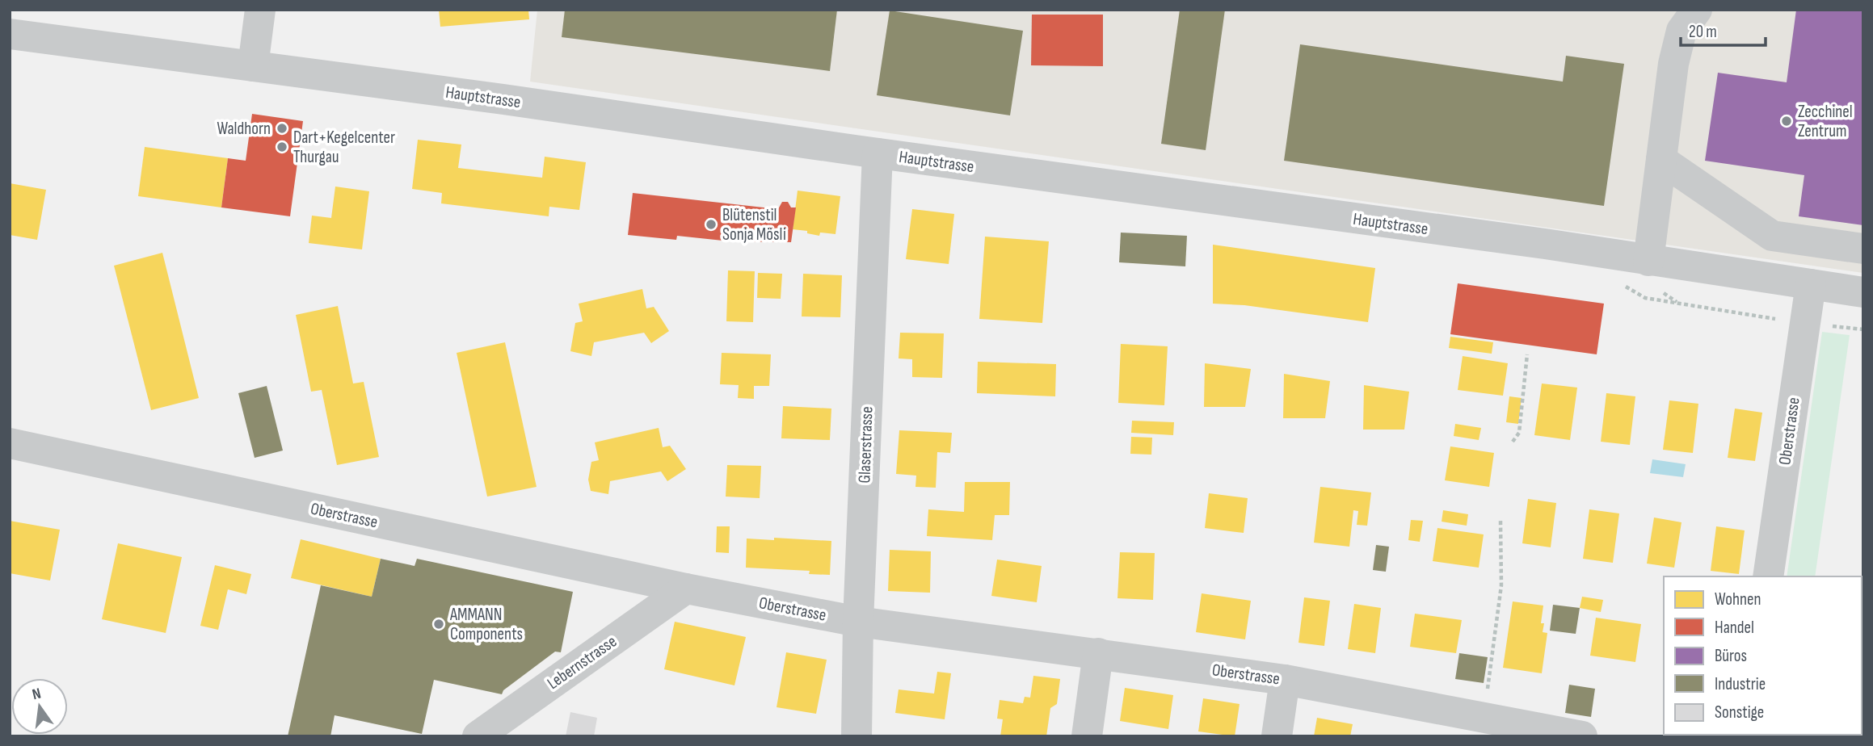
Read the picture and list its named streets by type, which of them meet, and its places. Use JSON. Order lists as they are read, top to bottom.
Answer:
{
  "streets": {
    "street": [
      "Hauptstrasse",
      "Oberstrasse",
      "Glaserstrasse",
      "Lebernstrasse"
    ]
  },
  "crossings": [
    ["Hauptstrasse", "Oberstrasse"],
    ["Hauptstrasse", "Glaserstrasse"],
    ["Oberstrasse", "Glaserstrasse"],
    ["Oberstrasse", "Lebernstrasse"]
  ],
  "places": [
    "Zecchinel Zentrum",
    "Waldhorn",
    "Dart+Kegelcenter Thurgau",
    "Blütenstil Sonja Mösli",
    "AMMANN Components"
  ],
  "legend": [
    "Wohnen",
    "Handel",
    "Büros",
    "Industrie",
    "Sonstige"
  ],
  "scale_bar": "20 m",
  "north": "top"
}
